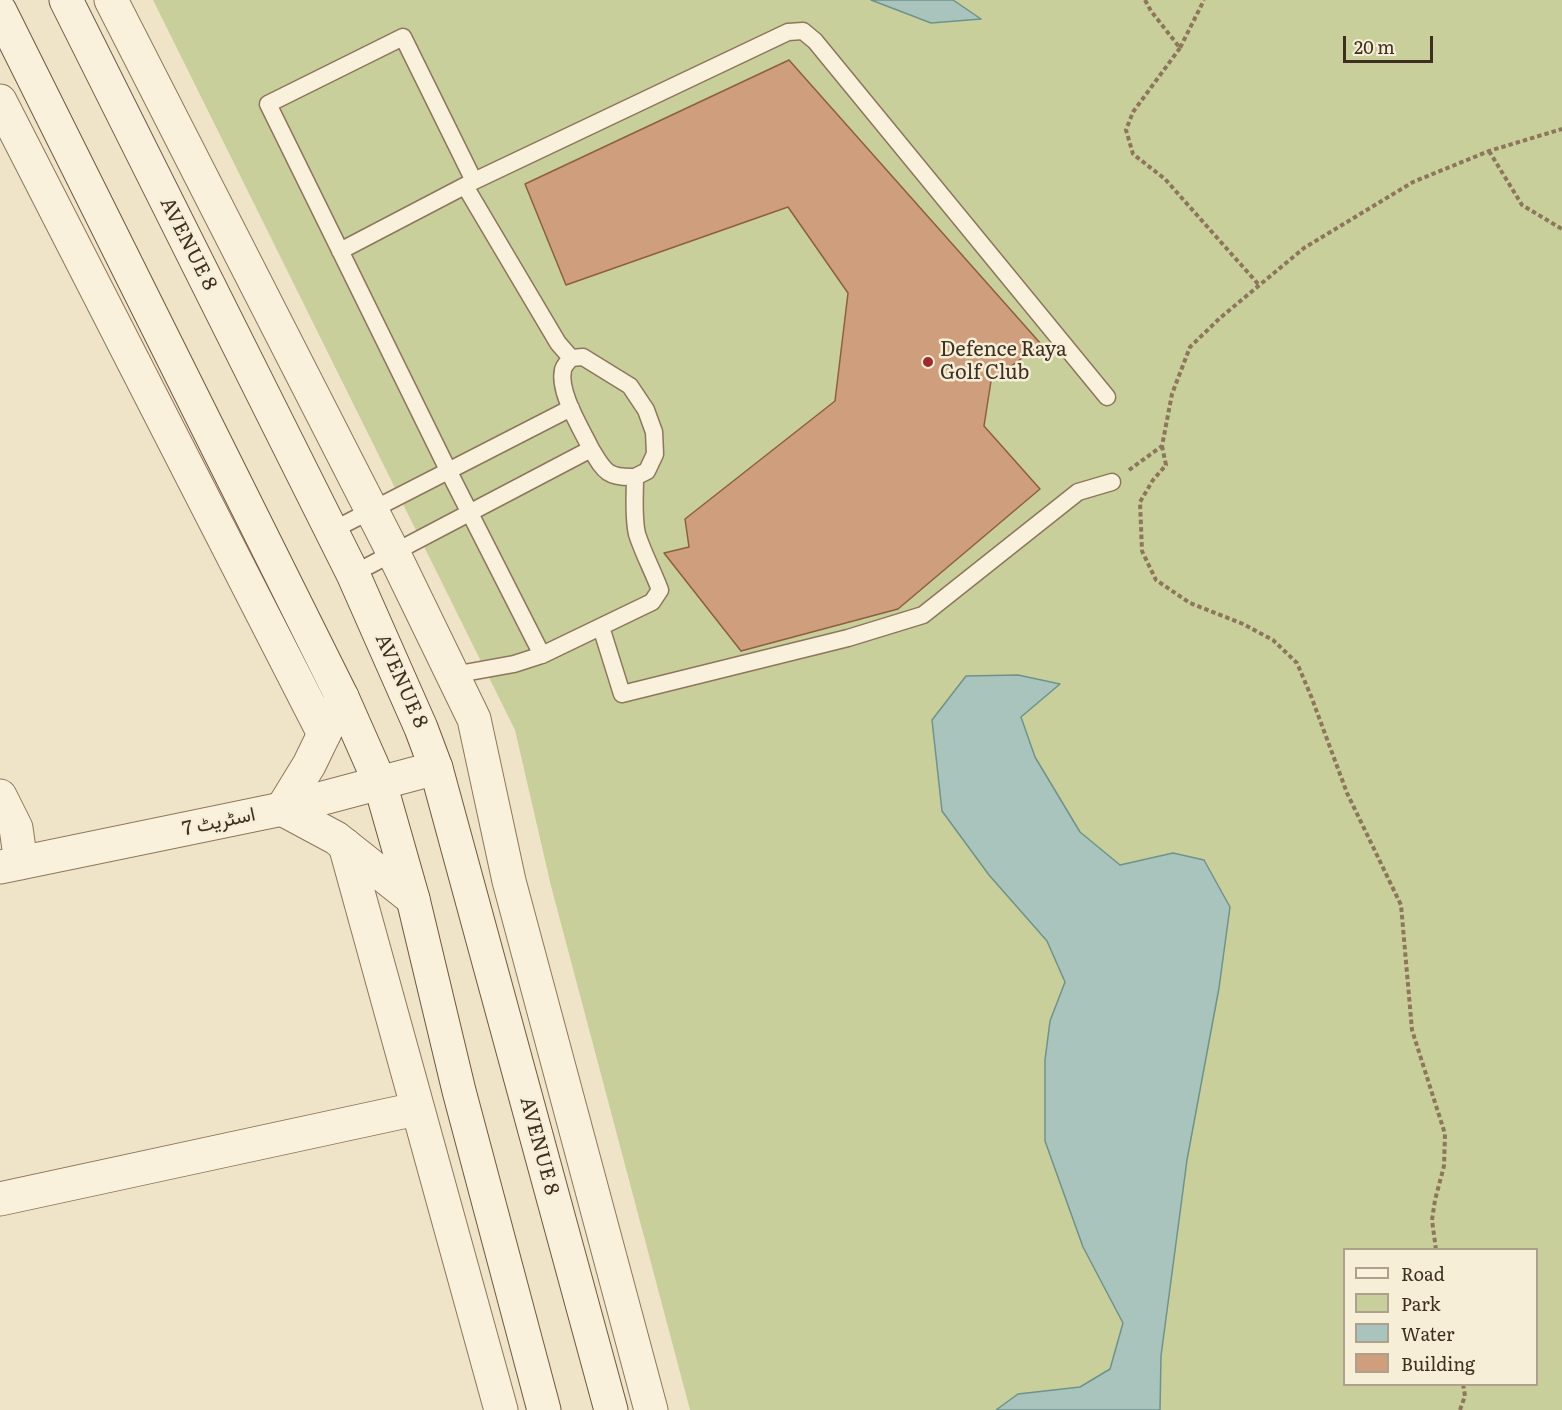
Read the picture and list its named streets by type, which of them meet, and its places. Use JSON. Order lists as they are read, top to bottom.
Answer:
{
  "streets": {
    "street": ["AVENUE 8", "اسٹریٹ 7"]
  },
  "crossings": [
    ["AVENUE 8", "اسٹریٹ 7"]
  ],
  "places": ["Defence Raya Golf Club"],
  "legend": [
    "Road",
    "Park",
    "Water",
    "Building"
  ],
  "scale_bar": "20 m"
}
